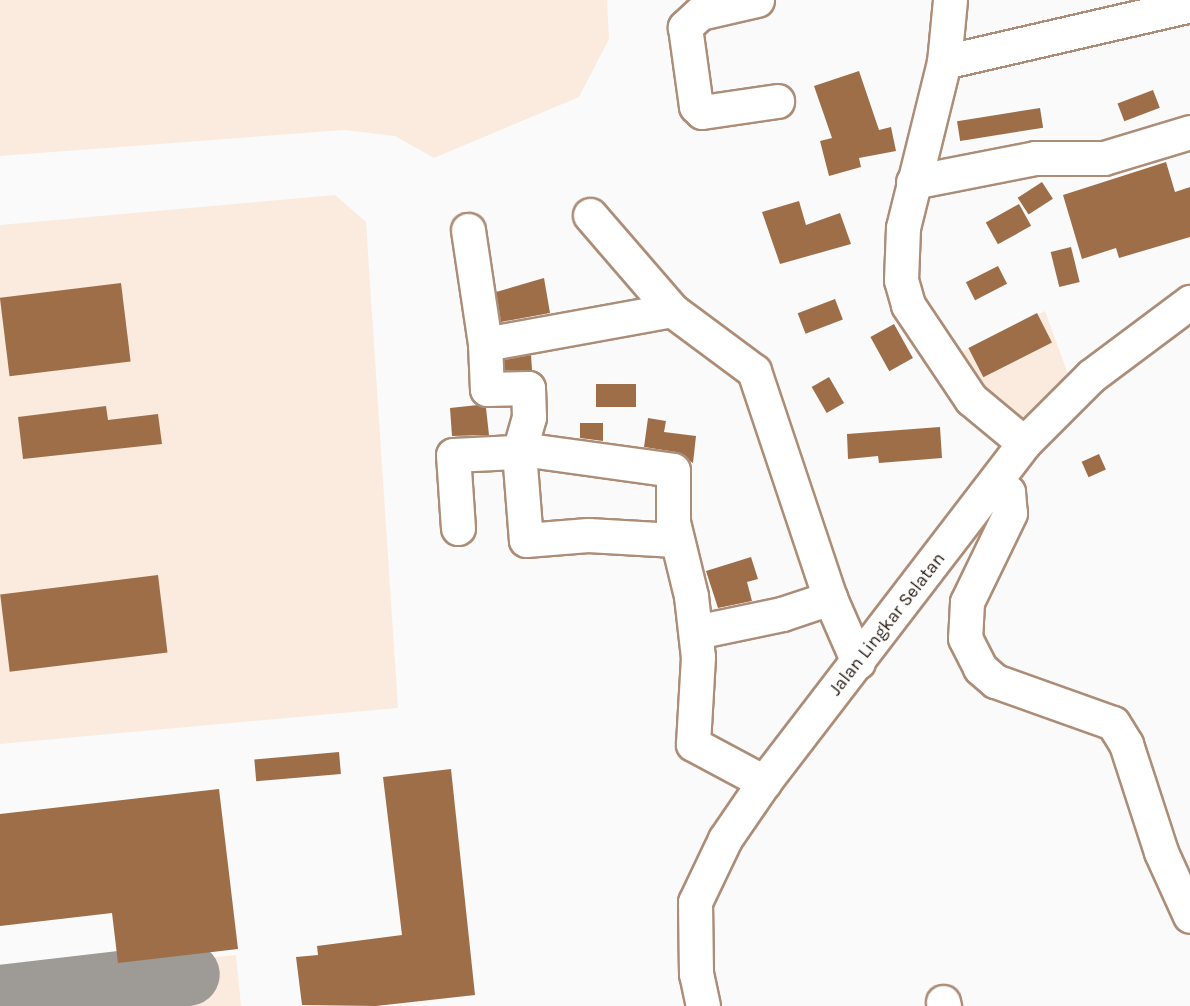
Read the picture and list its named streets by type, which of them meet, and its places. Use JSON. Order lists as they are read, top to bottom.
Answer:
{
  "streets": {
    "street": ["Jalan Lingkar Selatan"]
  }
}
